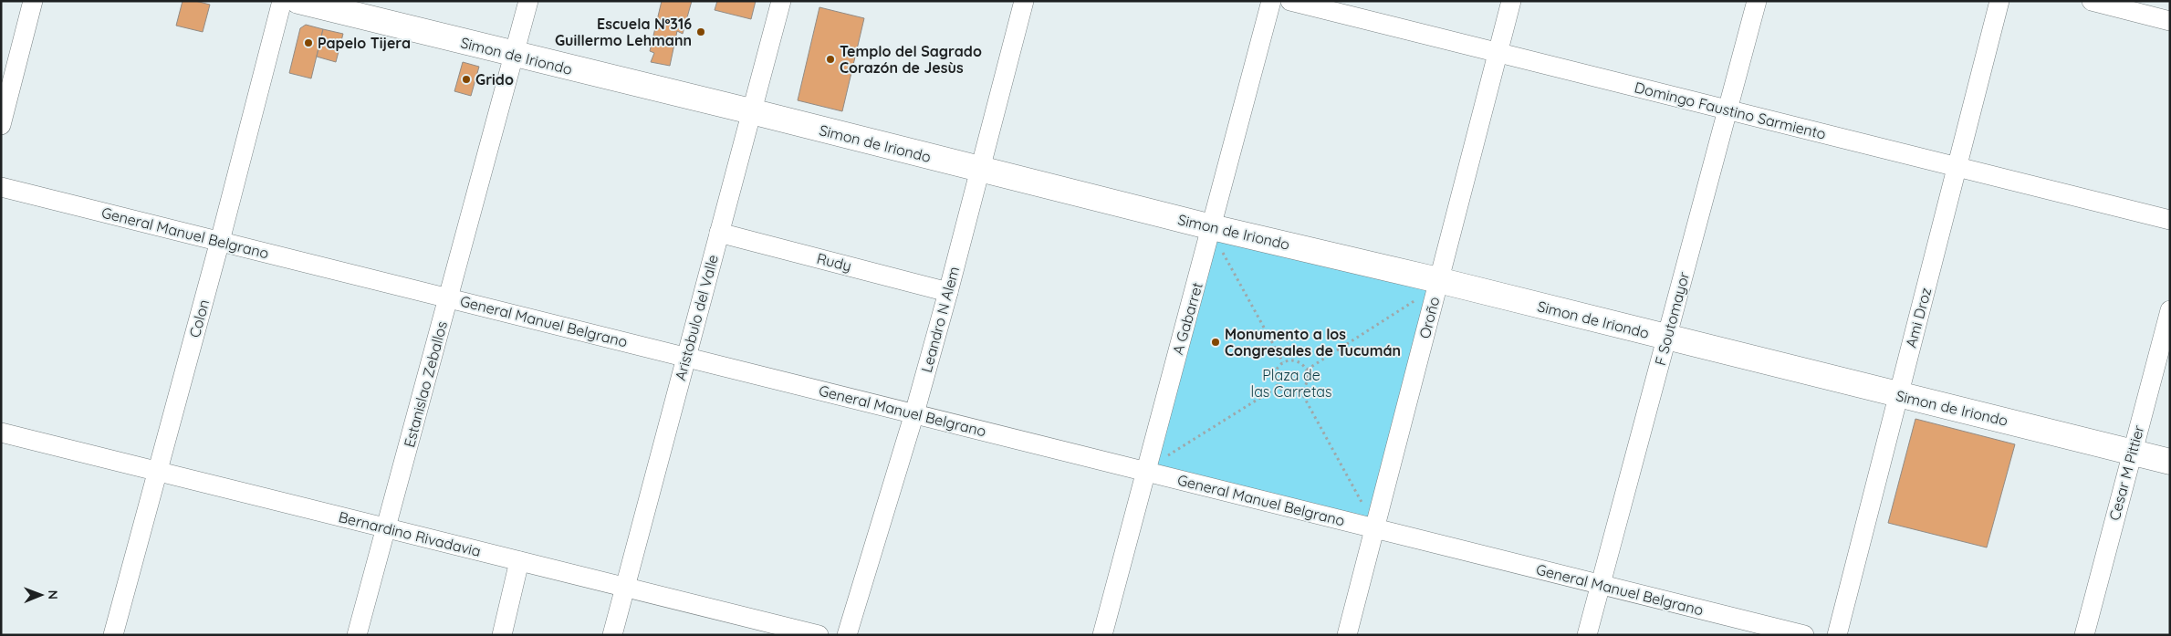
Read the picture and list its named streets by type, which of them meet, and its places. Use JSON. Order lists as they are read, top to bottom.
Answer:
{
  "streets": {
    "main road": ["Simon de Iriondo"],
    "street": [
      "Domingo Faustino Sarmiento",
      "General Manuel Belgrano",
      "Rudy",
      "Aristobulo del Valle",
      "Oroño",
      "Ami Droz",
      "Colon",
      "A Gabarret",
      "F Soutomayor",
      "Leandro N Alem",
      "Estanislao Zeballos",
      "Cesar M Pittier",
      "Bernardino Rivadavia"
    ]
  },
  "crossings": [
    ["Simon de Iriondo", "Aristobulo del Valle"],
    ["Simon de Iriondo", "Oroño"],
    ["Simon de Iriondo", "Ami Droz"],
    ["Simon de Iriondo", "A Gabarret"],
    ["Simon de Iriondo", "F Soutomayor"],
    ["Simon de Iriondo", "Leandro N Alem"],
    ["Simon de Iriondo", "Estanislao Zeballos"],
    ["Simon de Iriondo", "Cesar M Pittier"],
    ["Domingo Faustino Sarmiento", "Oroño"],
    ["Domingo Faustino Sarmiento", "Ami Droz"],
    ["Domingo Faustino Sarmiento", "F Soutomayor"],
    ["General Manuel Belgrano", "Aristobulo del Valle"],
    ["General Manuel Belgrano", "Oroño"],
    ["General Manuel Belgrano", "Colon"],
    ["General Manuel Belgrano", "A Gabarret"],
    ["General Manuel Belgrano", "F Soutomayor"],
    ["General Manuel Belgrano", "Leandro N Alem"],
    ["General Manuel Belgrano", "Estanislao Zeballos"],
    ["Rudy", "Aristobulo del Valle"],
    ["Rudy", "Leandro N Alem"],
    ["Aristobulo del Valle", "Bernardino Rivadavia"],
    ["Colon", "Bernardino Rivadavia"],
    ["Estanislao Zeballos", "Bernardino Rivadavia"]
  ],
  "parks": ["Plaza de las Carretas"],
  "places": [
    "Escuela Nº316 Guillermo Lehmann",
    "Papelo Tijera",
    "Templo del Sagrado Corazón de Jesùs",
    "Grido",
    "Monumento a los Congresales de Tucumán"
  ],
  "north": "right"
}
